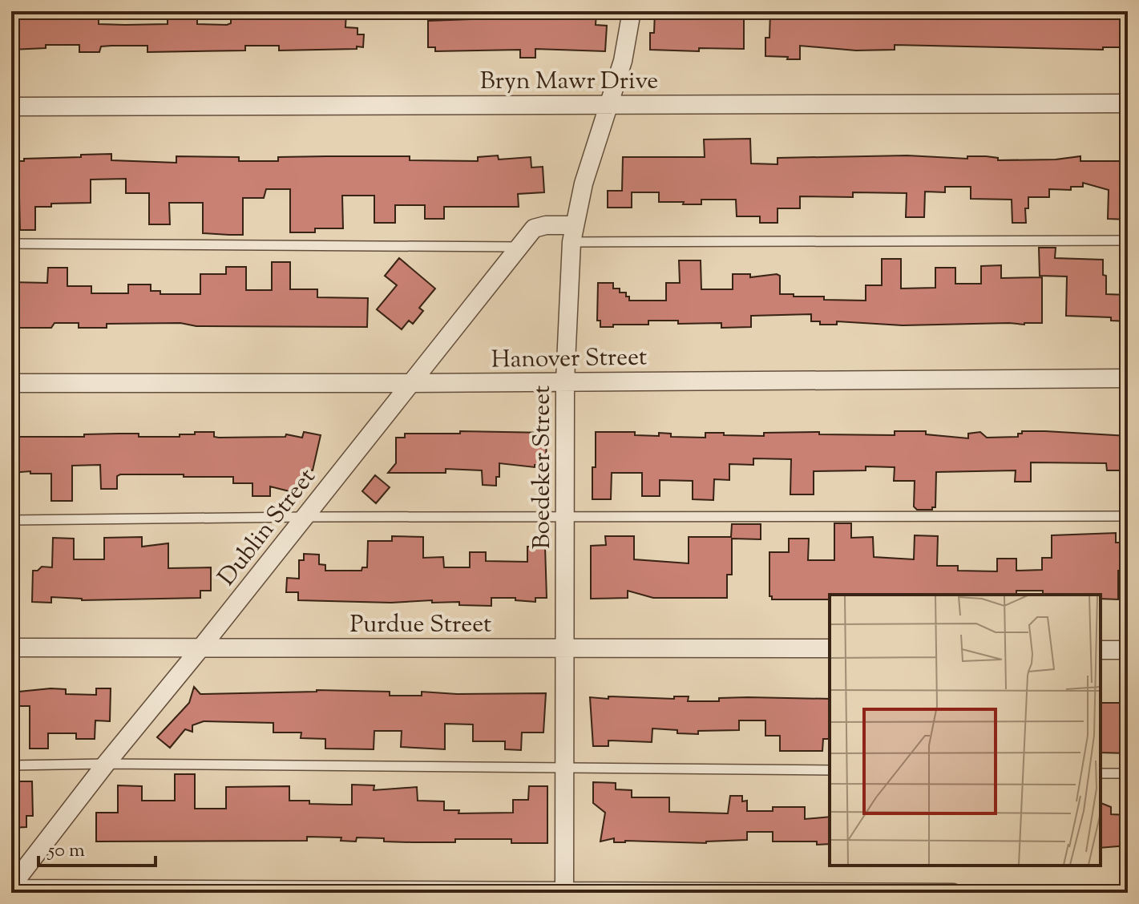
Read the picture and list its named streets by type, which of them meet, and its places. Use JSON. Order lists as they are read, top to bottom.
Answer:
{
  "streets": {
    "street": [
      "Bryn Mawr Drive",
      "Hanover Street",
      "Boedeker Street",
      "Dublin Street",
      "Purdue Street"
    ]
  },
  "crossings": [
    ["Bryn Mawr Drive", "Boedeker Street"],
    ["Hanover Street", "Boedeker Street"],
    ["Hanover Street", "Dublin Street"],
    ["Boedeker Street", "Dublin Street"],
    ["Boedeker Street", "Purdue Street"],
    ["Dublin Street", "Purdue Street"]
  ],
  "scale_bar": "50 m"
}
